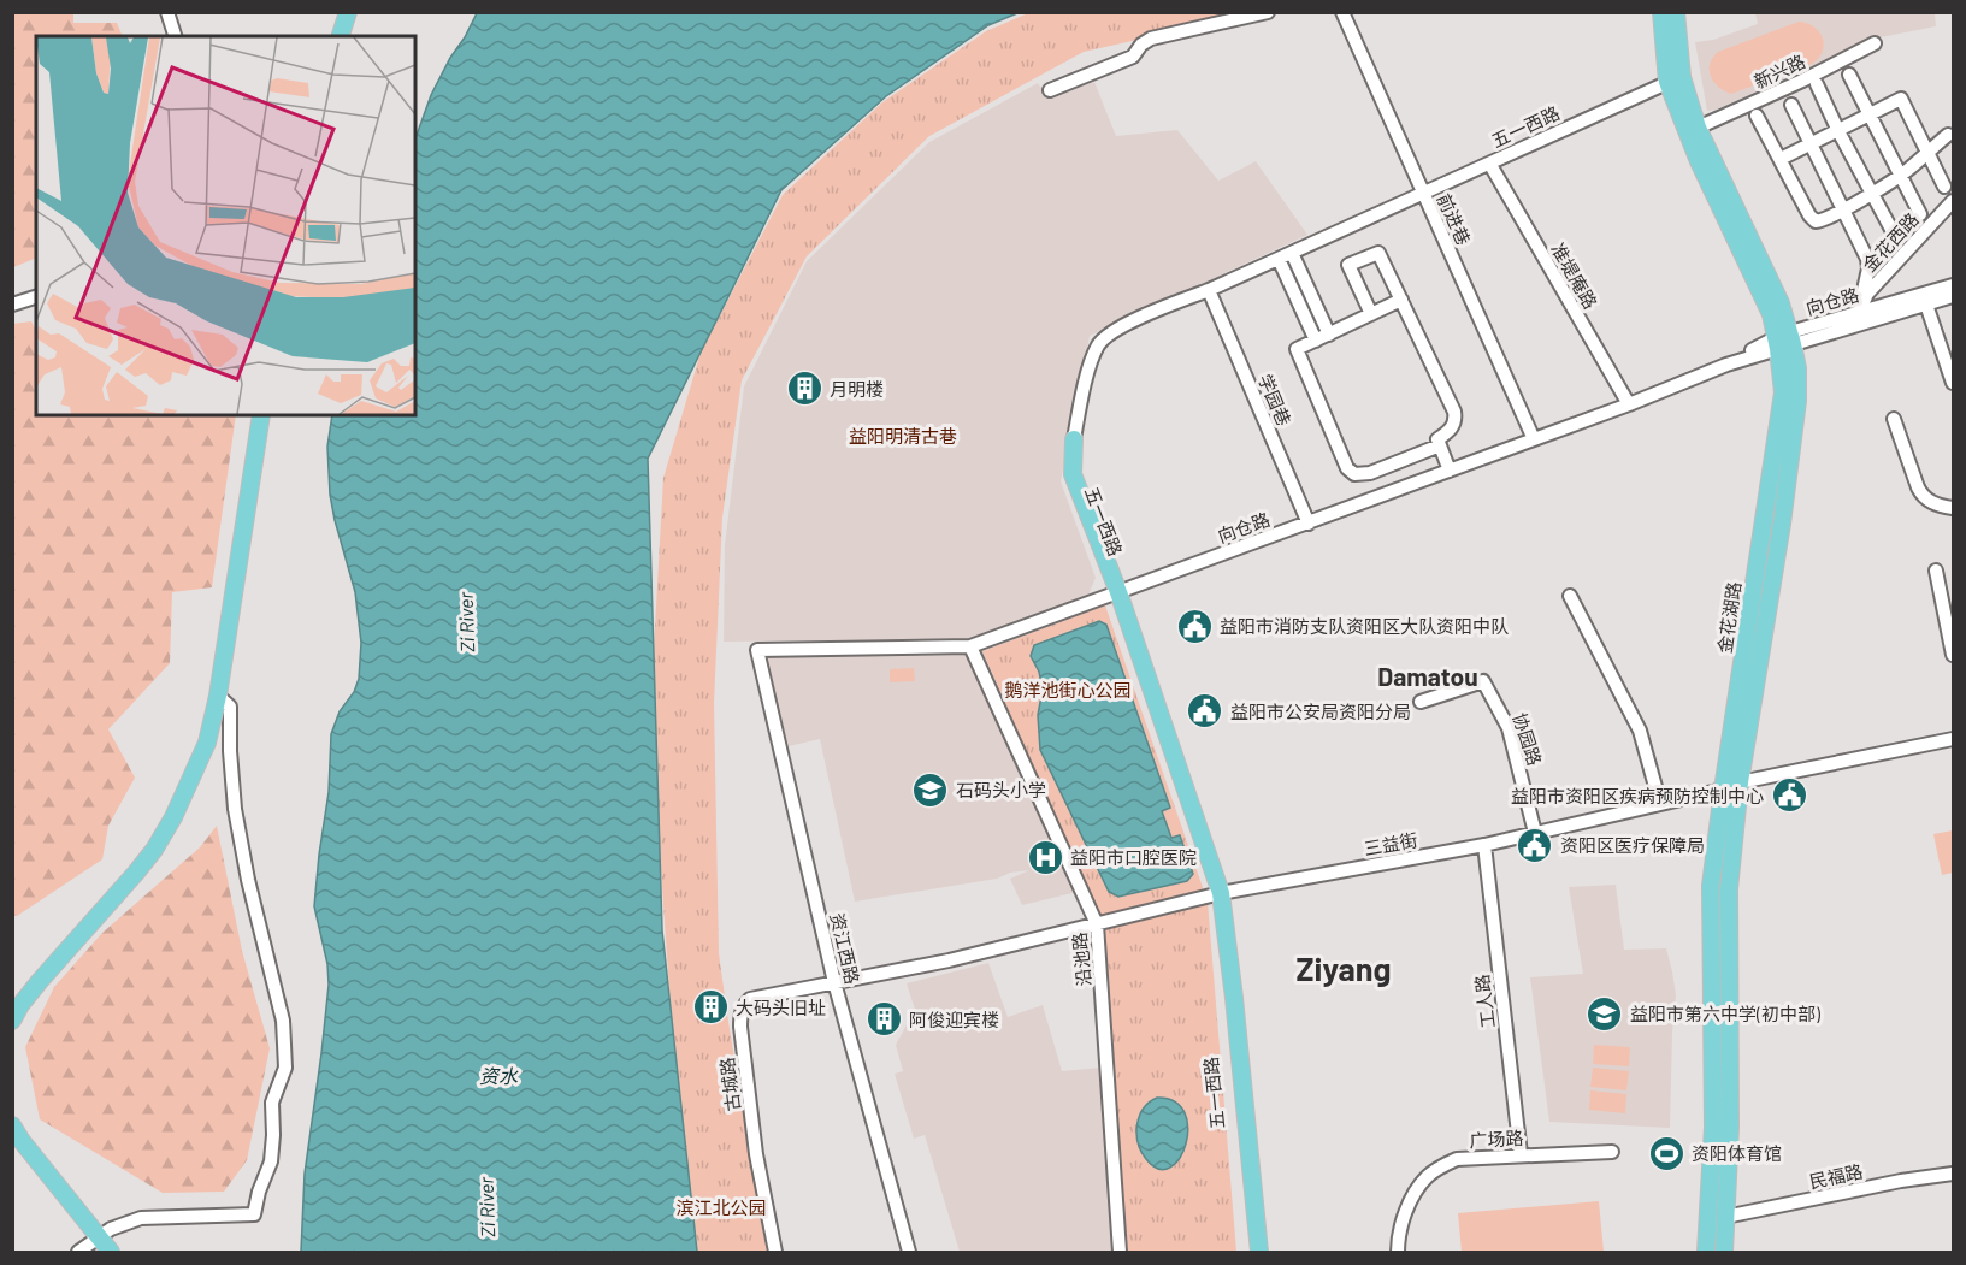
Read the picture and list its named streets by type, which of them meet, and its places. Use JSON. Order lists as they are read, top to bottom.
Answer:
{
  "streets": {
    "main road": ["五一西路", "金花湖路"],
    "street": [
      "新兴路",
      "前进巷",
      "金花西路",
      "准堤庵路",
      "向仓路",
      "学园巷",
      "协园路",
      "三益街",
      "资江西路",
      "沿池路",
      "工人路",
      "古城路",
      "广场路",
      "民福路"
    ]
  },
  "crossings": [
    ["五一西路", "前进巷"],
    ["五一西路", "准堤庵路"],
    ["五一西路", "向仓路"],
    ["五一西路", "学园巷"],
    ["五一西路", "金花湖路"],
    ["五一西路", "三益街"],
    ["前进巷", "向仓路"],
    ["金花西路", "向仓路"],
    ["准堤庵路", "向仓路"],
    ["向仓路", "学园巷"],
    ["向仓路", "金花湖路"],
    ["向仓路", "资江西路"],
    ["向仓路", "沿池路"],
    ["金花湖路", "三益街"],
    ["协园路", "三益街"],
    ["三益街", "资江西路"],
    ["三益街", "沿池路"],
    ["三益街", "工人路"],
    ["三益街", "古城路"],
    ["资江西路", "古城路"],
    ["工人路", "广场路"]
  ],
  "districts": ["Damatou", "Ziyang"],
  "water": ["Zi River", "资水"],
  "parks": ["益阳明清古巷", "鹅洋池街心公园", "滨江北公园"],
  "places": {
    "building": ["月明楼", "大码头旧址", "阿俊迎宾楼"],
    "public building": [
      "益阳市消防支队资阳区大队资阳中队",
      "益阳市公安局资阳分局",
      "益阳市资阳区疾病预防控制中心",
      "资阳区医疗保障局"
    ],
    "school or university": ["石码头小学", "益阳市第六中学(初中部)"],
    "hospital": ["益阳市口腔医院"],
    "sports": ["资阳体育馆"]
  }
}
